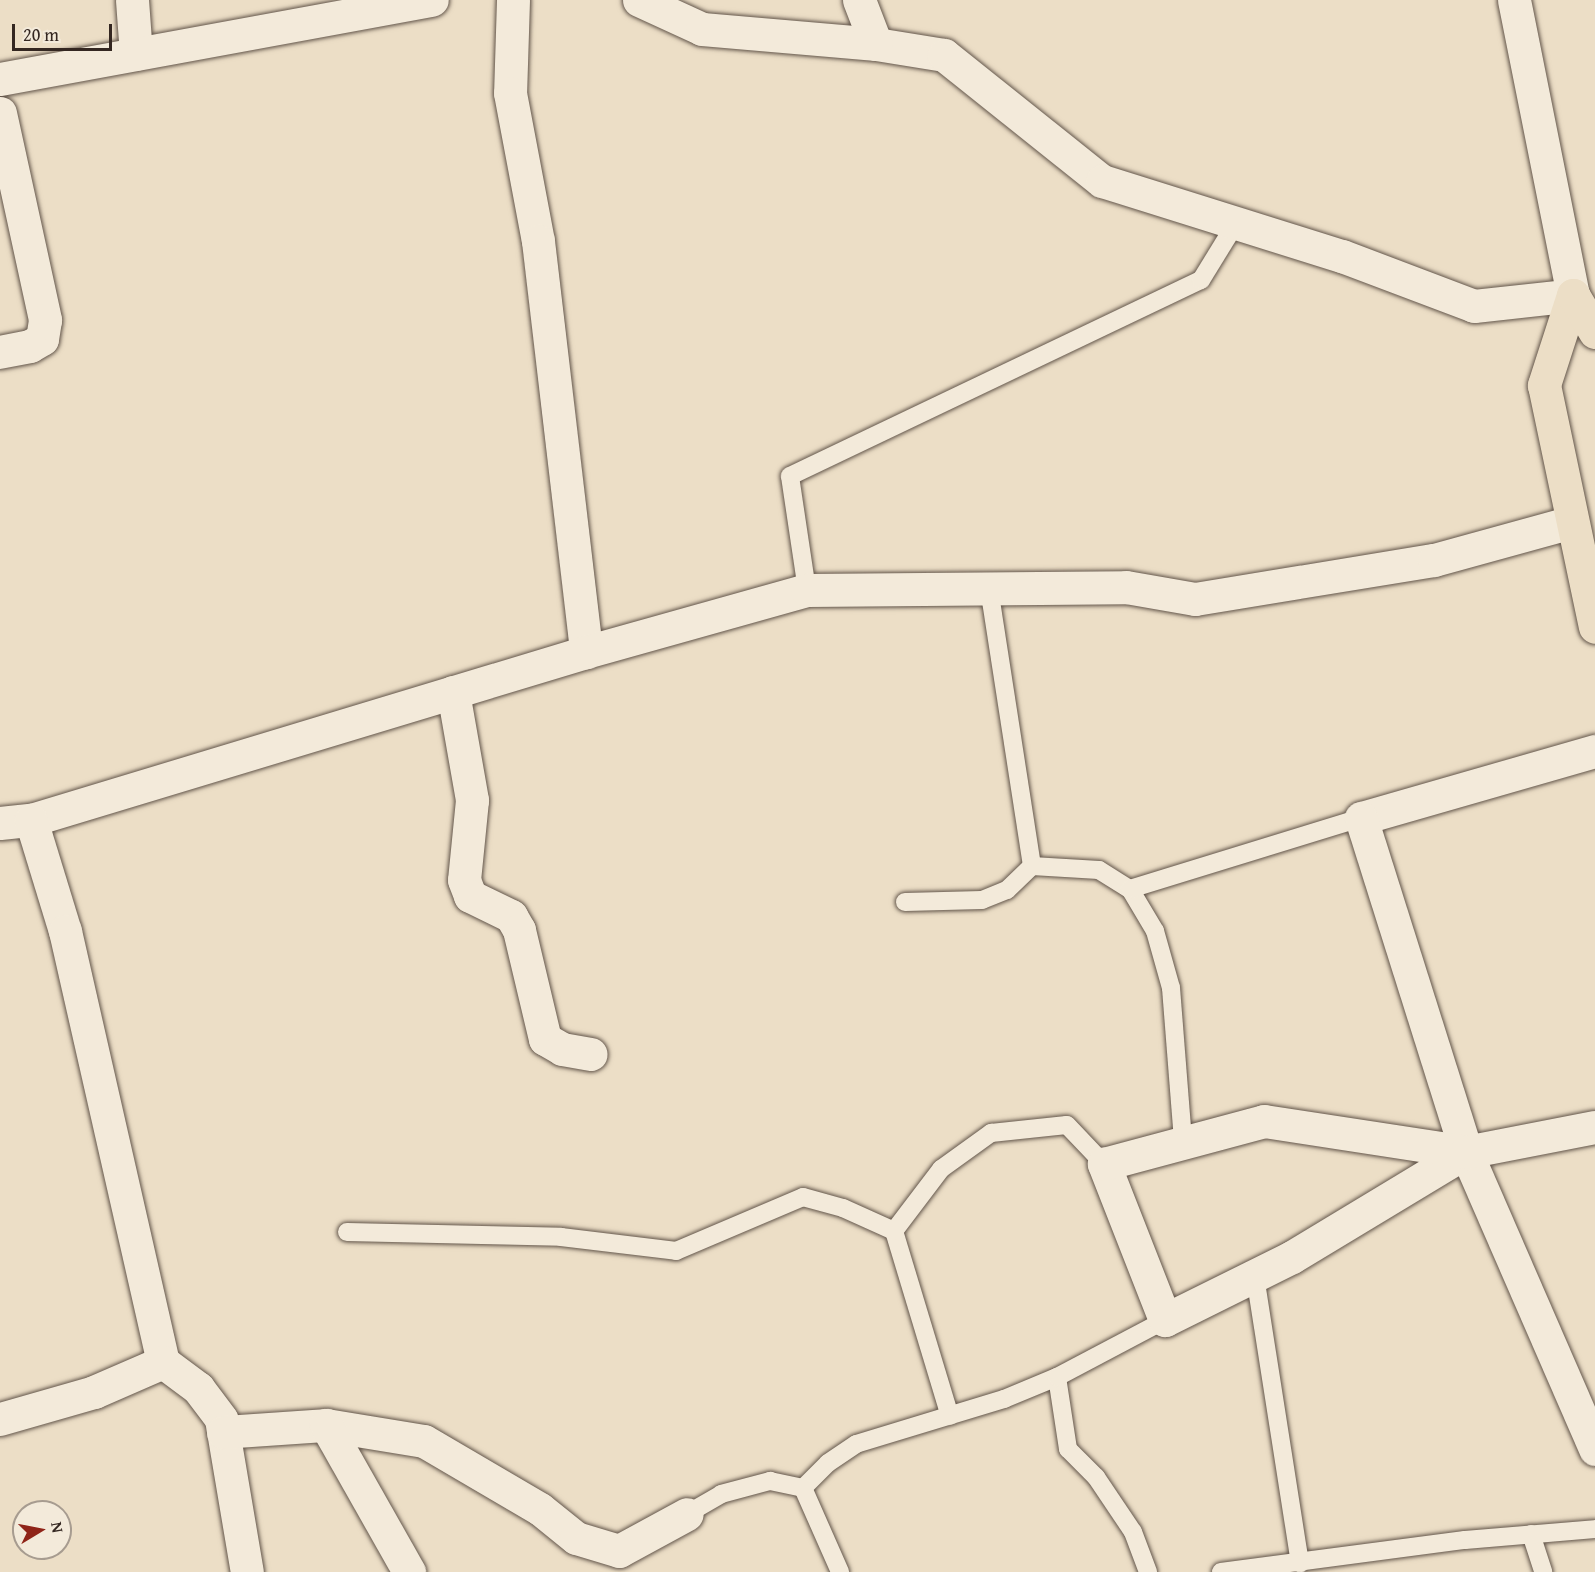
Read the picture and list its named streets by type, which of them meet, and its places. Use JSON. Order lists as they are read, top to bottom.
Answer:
{
  "scale_bar": "20 m",
  "north": "right"
}
